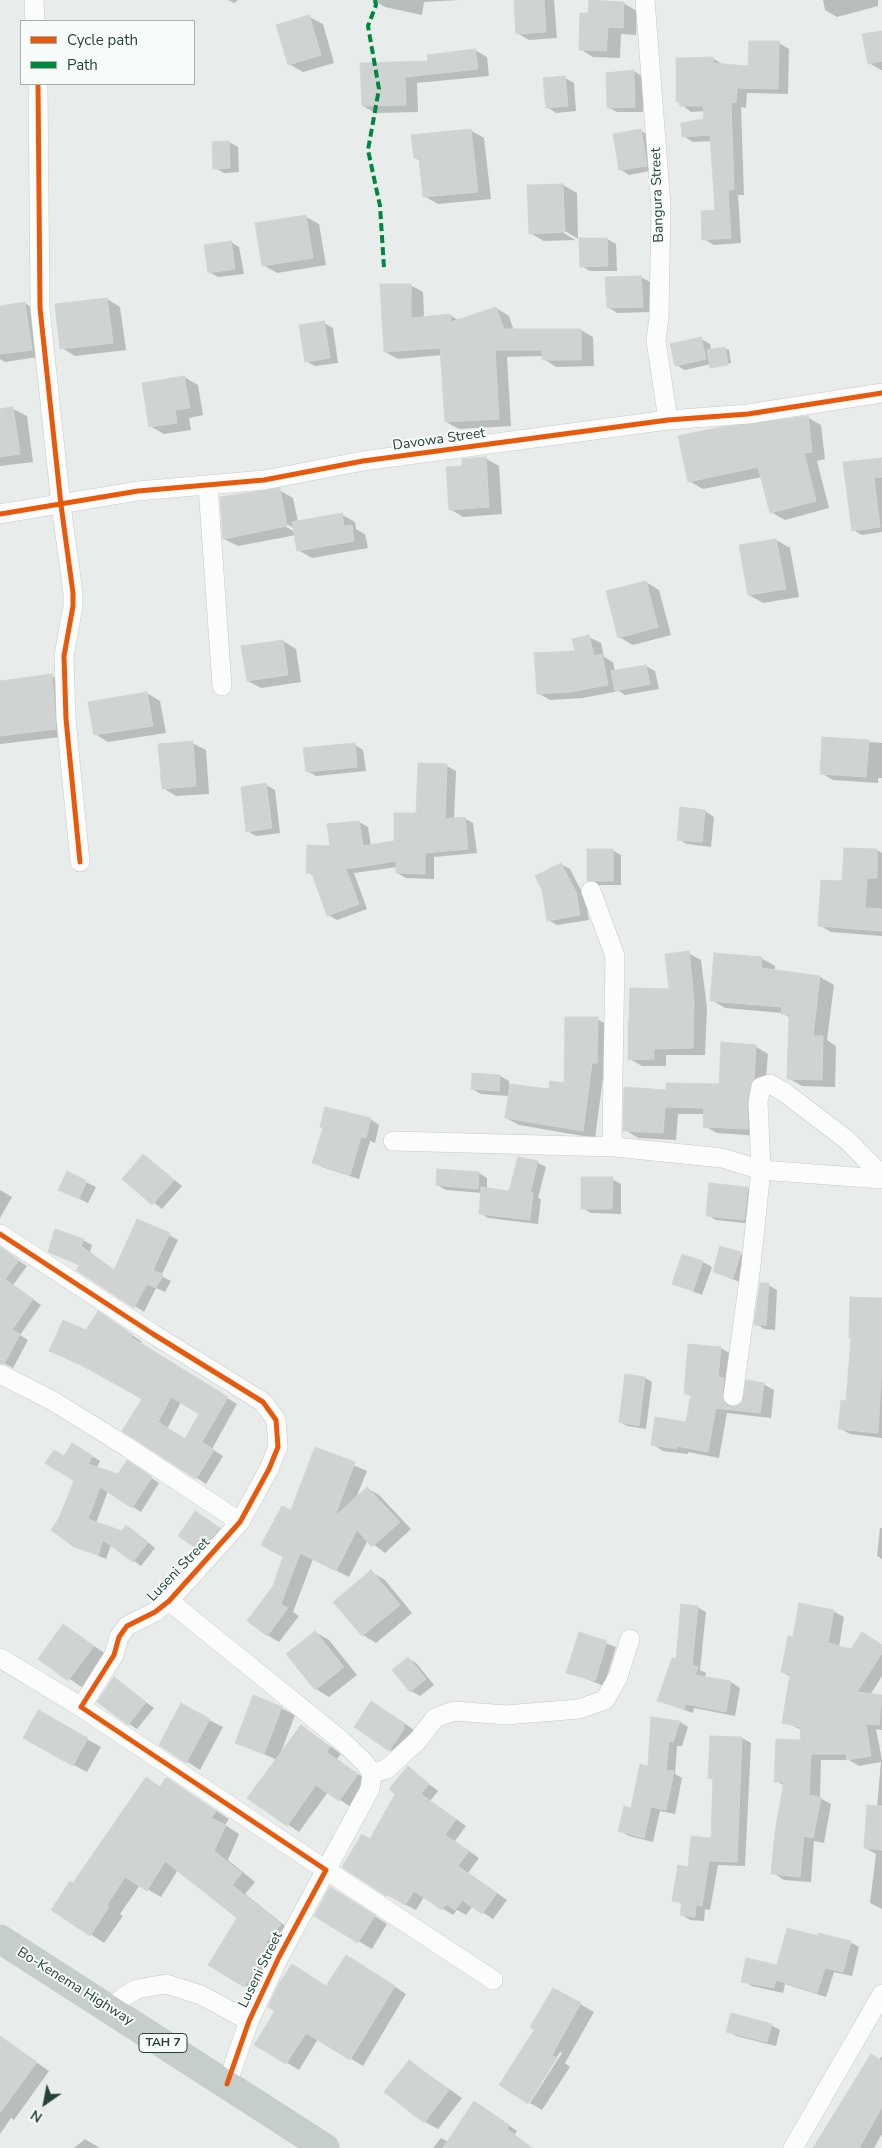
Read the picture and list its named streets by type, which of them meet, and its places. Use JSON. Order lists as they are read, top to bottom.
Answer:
{
  "streets": {
    "highway": ["Bo-Kenema Highway", "TAH 7"],
    "street": ["Bangura Street", "Davowa Street", "Luseni Street"]
  },
  "crossings": [
    ["Bangura Street", "Davowa Street"],
    ["Luseni Street", "Bo-Kenema Highway"]
  ],
  "legend": ["Cycle path", "Path"],
  "north": "bottom left"
}
